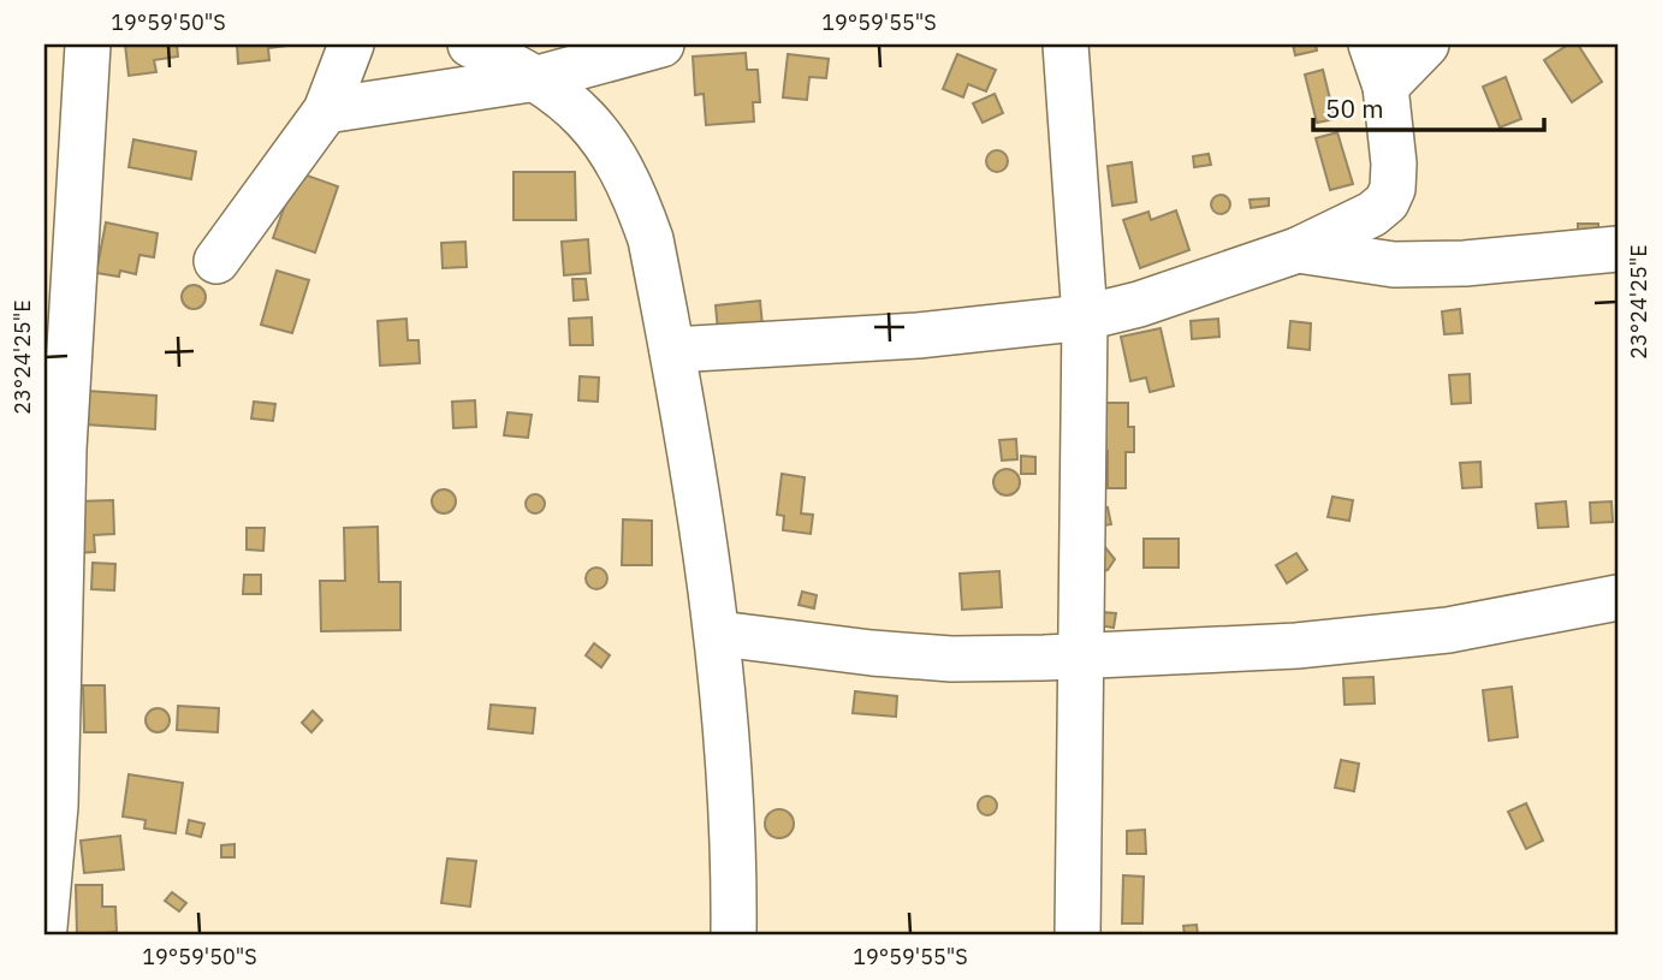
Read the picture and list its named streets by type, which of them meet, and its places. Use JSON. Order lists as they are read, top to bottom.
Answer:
{
  "scale_bar": "50 m",
  "coordinates": ["19°59'50\"S", "19°59'55\"S", "23°24'25\"E"]
}
